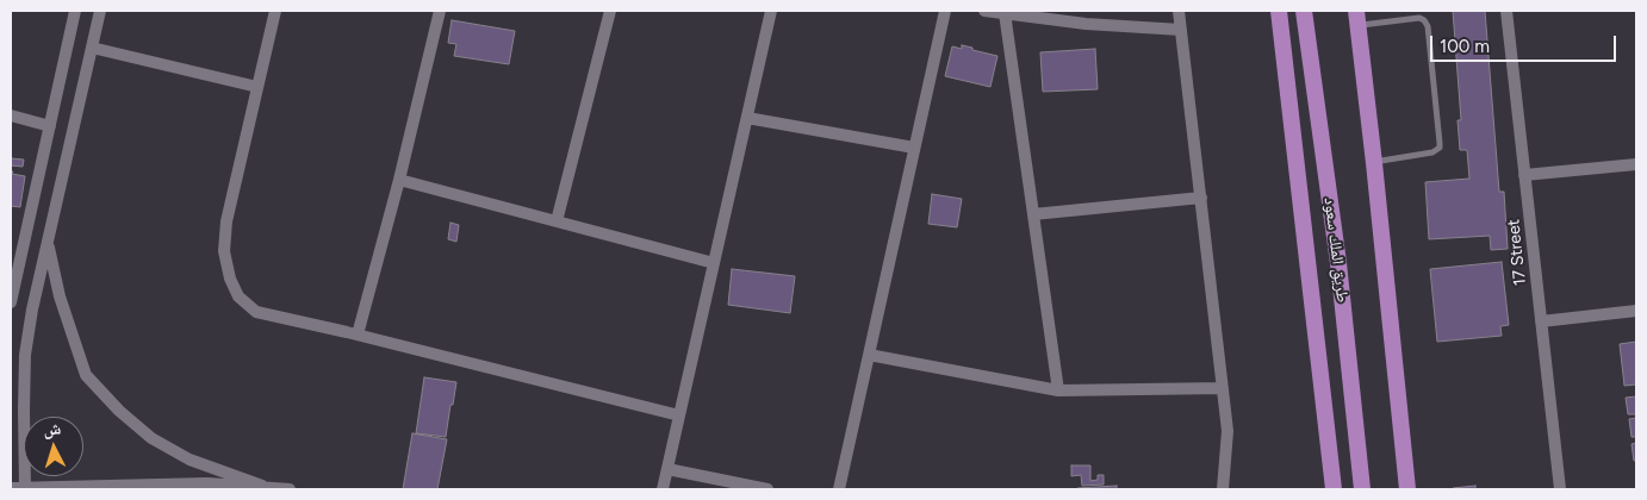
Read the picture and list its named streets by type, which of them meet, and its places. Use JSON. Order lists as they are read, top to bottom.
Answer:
{
  "streets": {
    "main road": ["طريق الملك سعود"],
    "street": ["17 Street"]
  },
  "scale_bar": "100 m",
  "north": "top"
}
